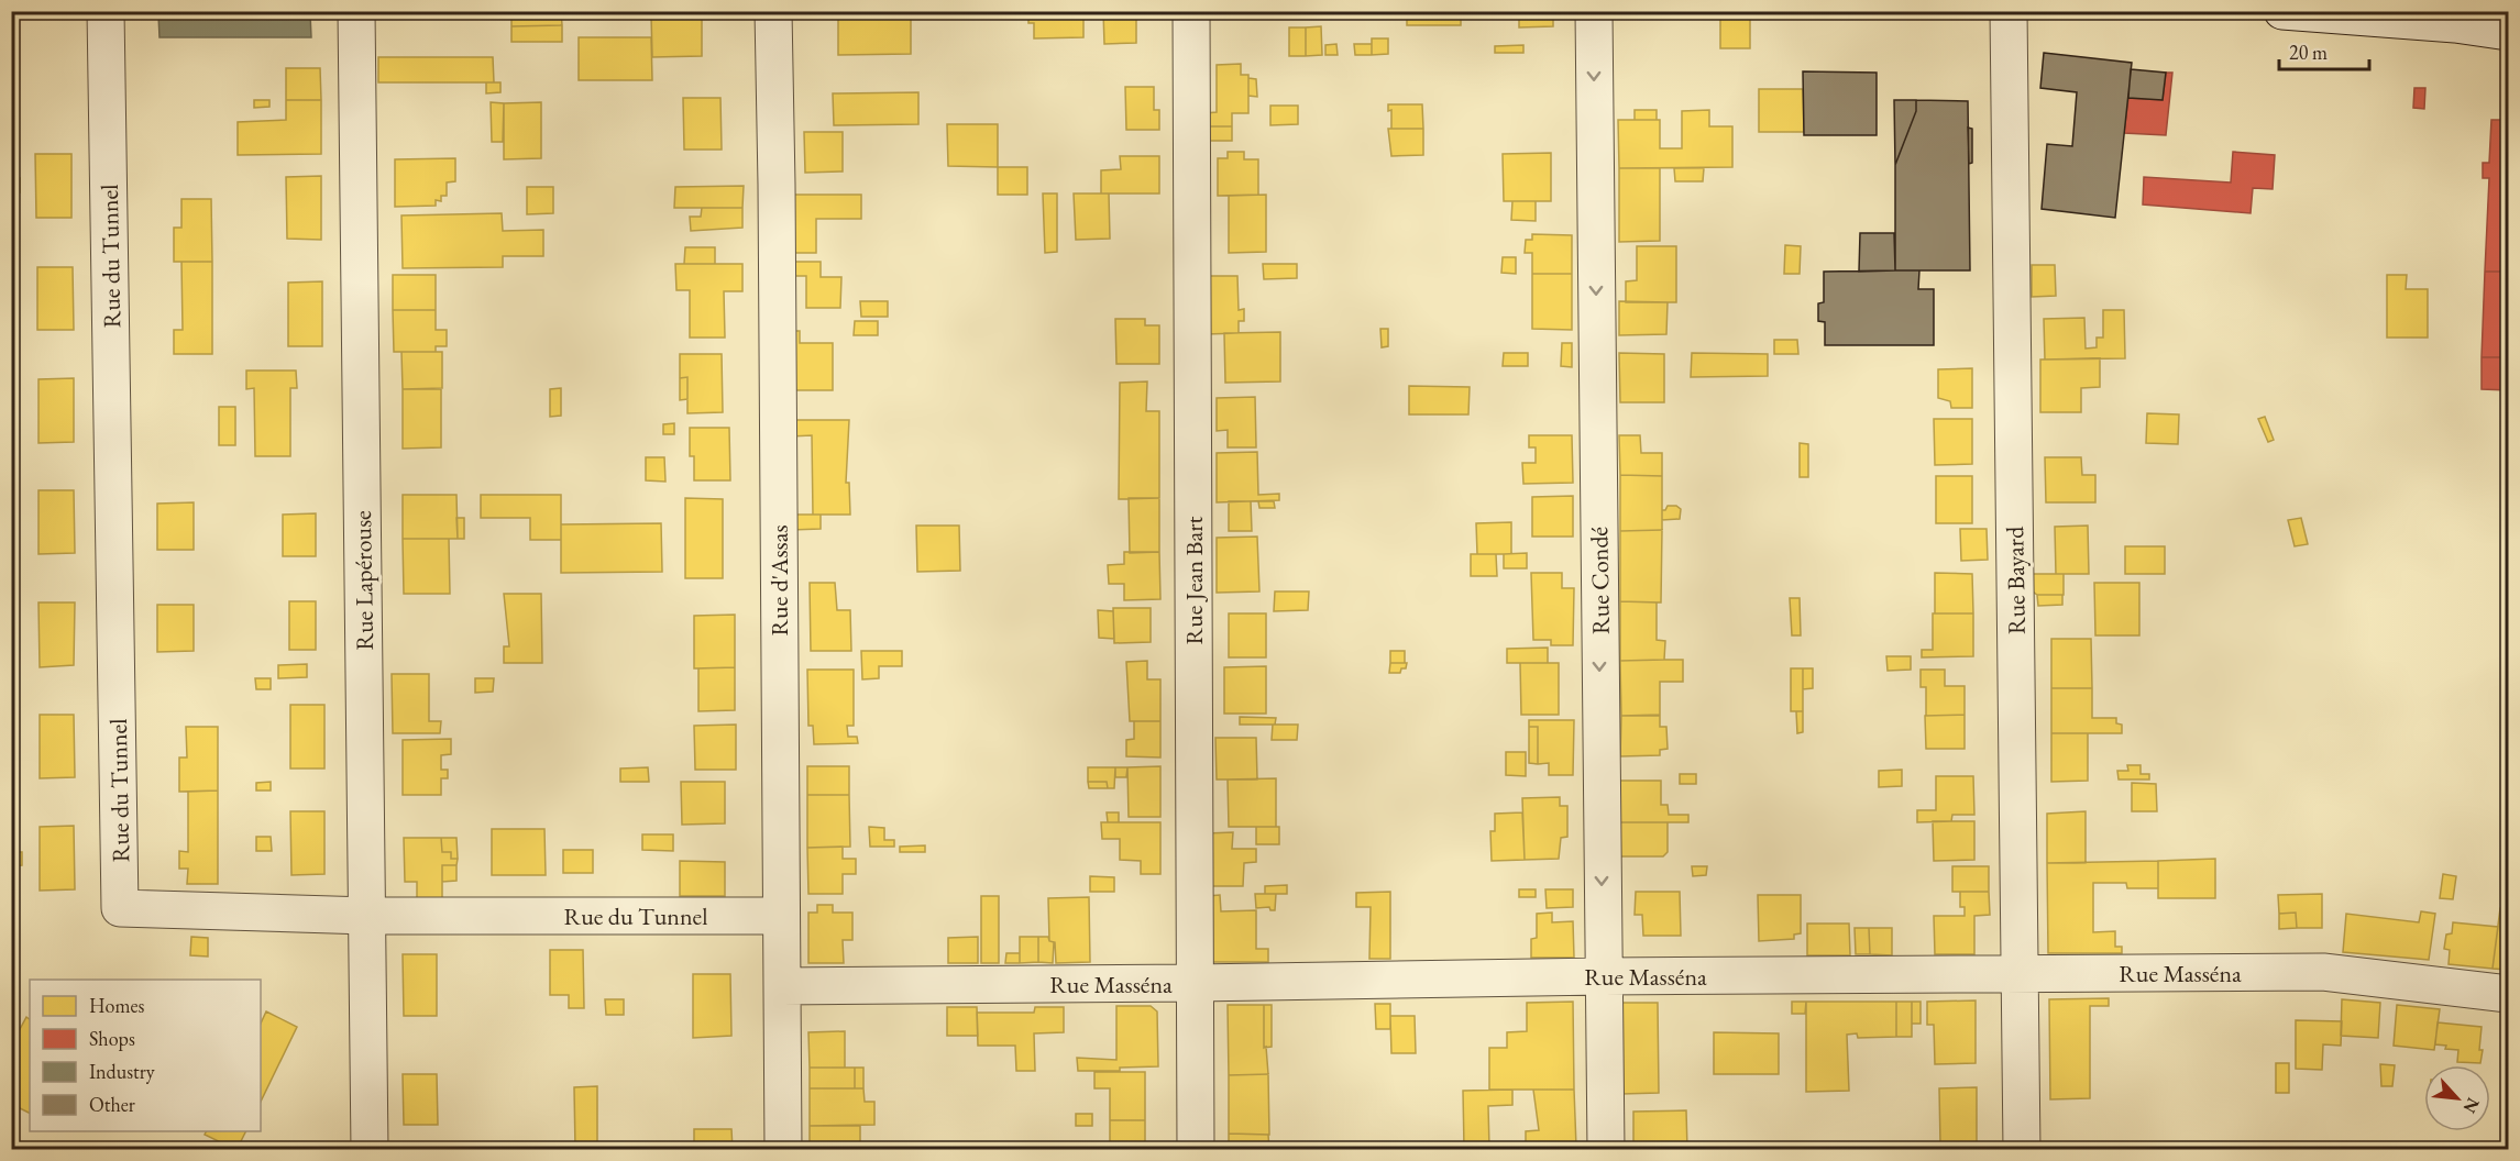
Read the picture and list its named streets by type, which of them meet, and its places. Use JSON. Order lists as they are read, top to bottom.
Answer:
{
  "streets": {
    "street": [
      "Rue du Tunnel",
      "Rue Lapérouse",
      "Rue d'Assas",
      "Rue Jean Bart",
      "Rue Condé",
      "Rue Bayard",
      "Rue Masséna"
    ]
  },
  "crossings": [
    ["Rue du Tunnel", "Rue Lapérouse"],
    ["Rue du Tunnel", "Rue d'Assas"],
    ["Rue d'Assas", "Rue Masséna"],
    ["Rue Jean Bart", "Rue Masséna"],
    ["Rue Condé", "Rue Masséna"],
    ["Rue Bayard", "Rue Masséna"]
  ],
  "one_way": ["Rue Condé"],
  "legend": [
    "Homes",
    "Shops",
    "Industry",
    "Other"
  ],
  "scale_bar": "20 m",
  "north": "bottom right"
}
